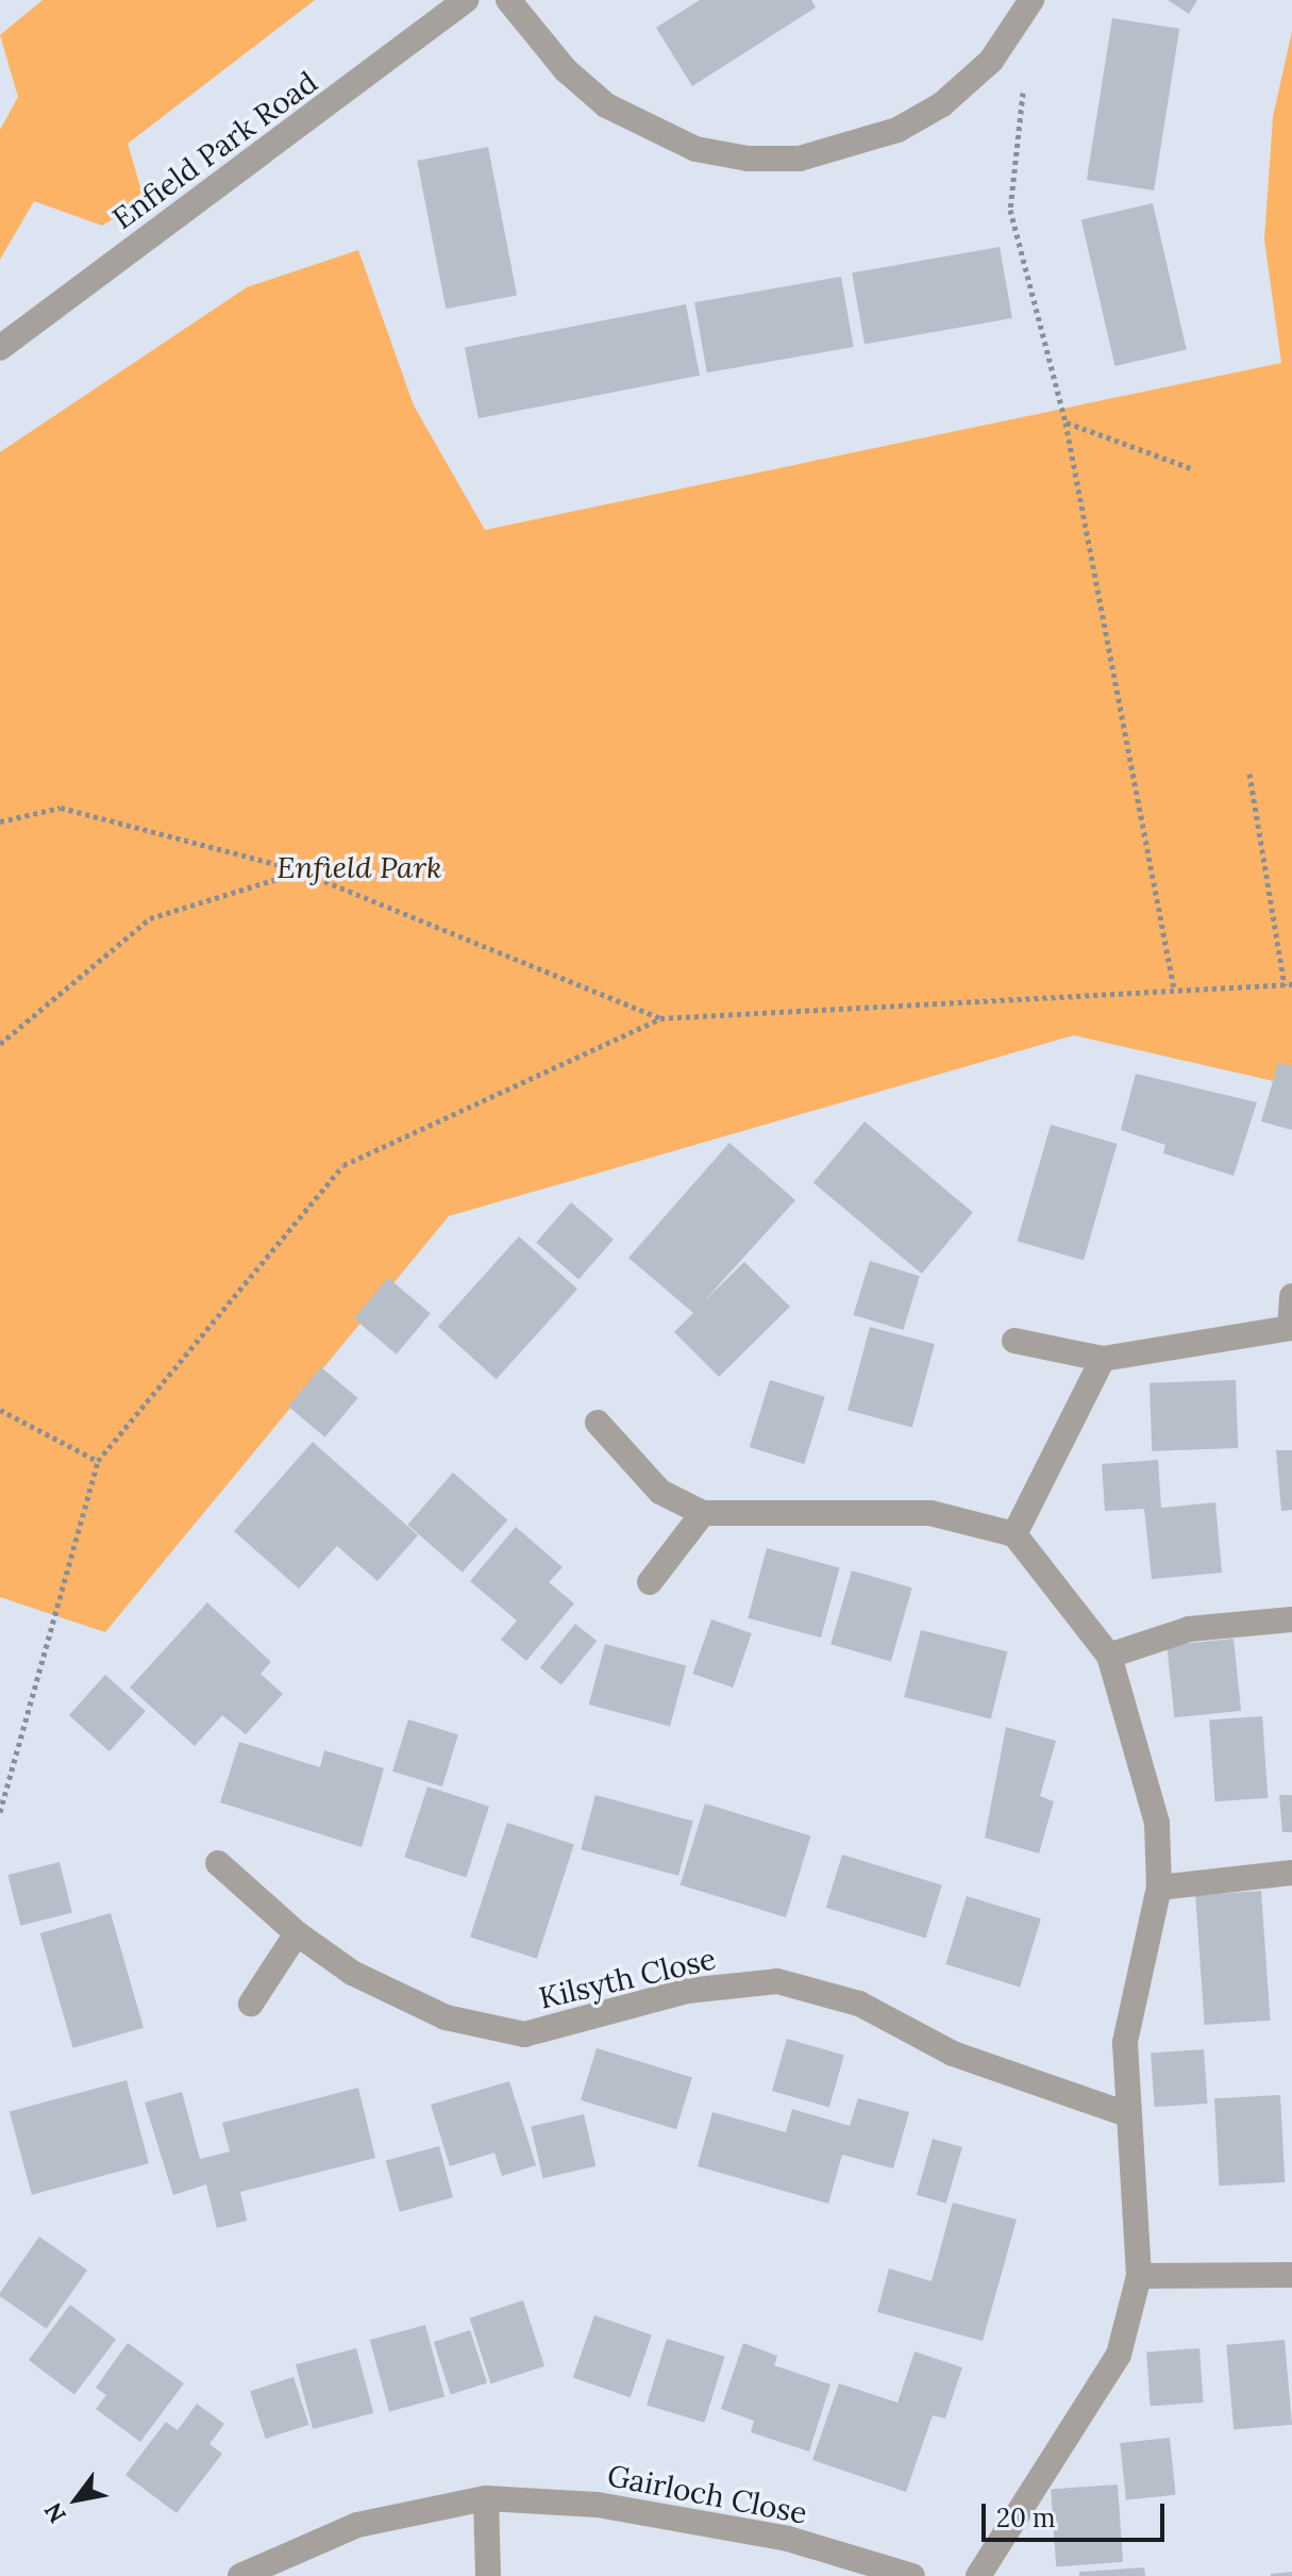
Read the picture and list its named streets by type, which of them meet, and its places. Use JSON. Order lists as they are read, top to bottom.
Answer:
{
  "streets": {
    "street": ["Enfield Park Road", "Kilsyth Close", "Gairloch Close"]
  },
  "parks": ["Enfield Park"],
  "scale_bar": "20 m",
  "north": "bottom left"
}
